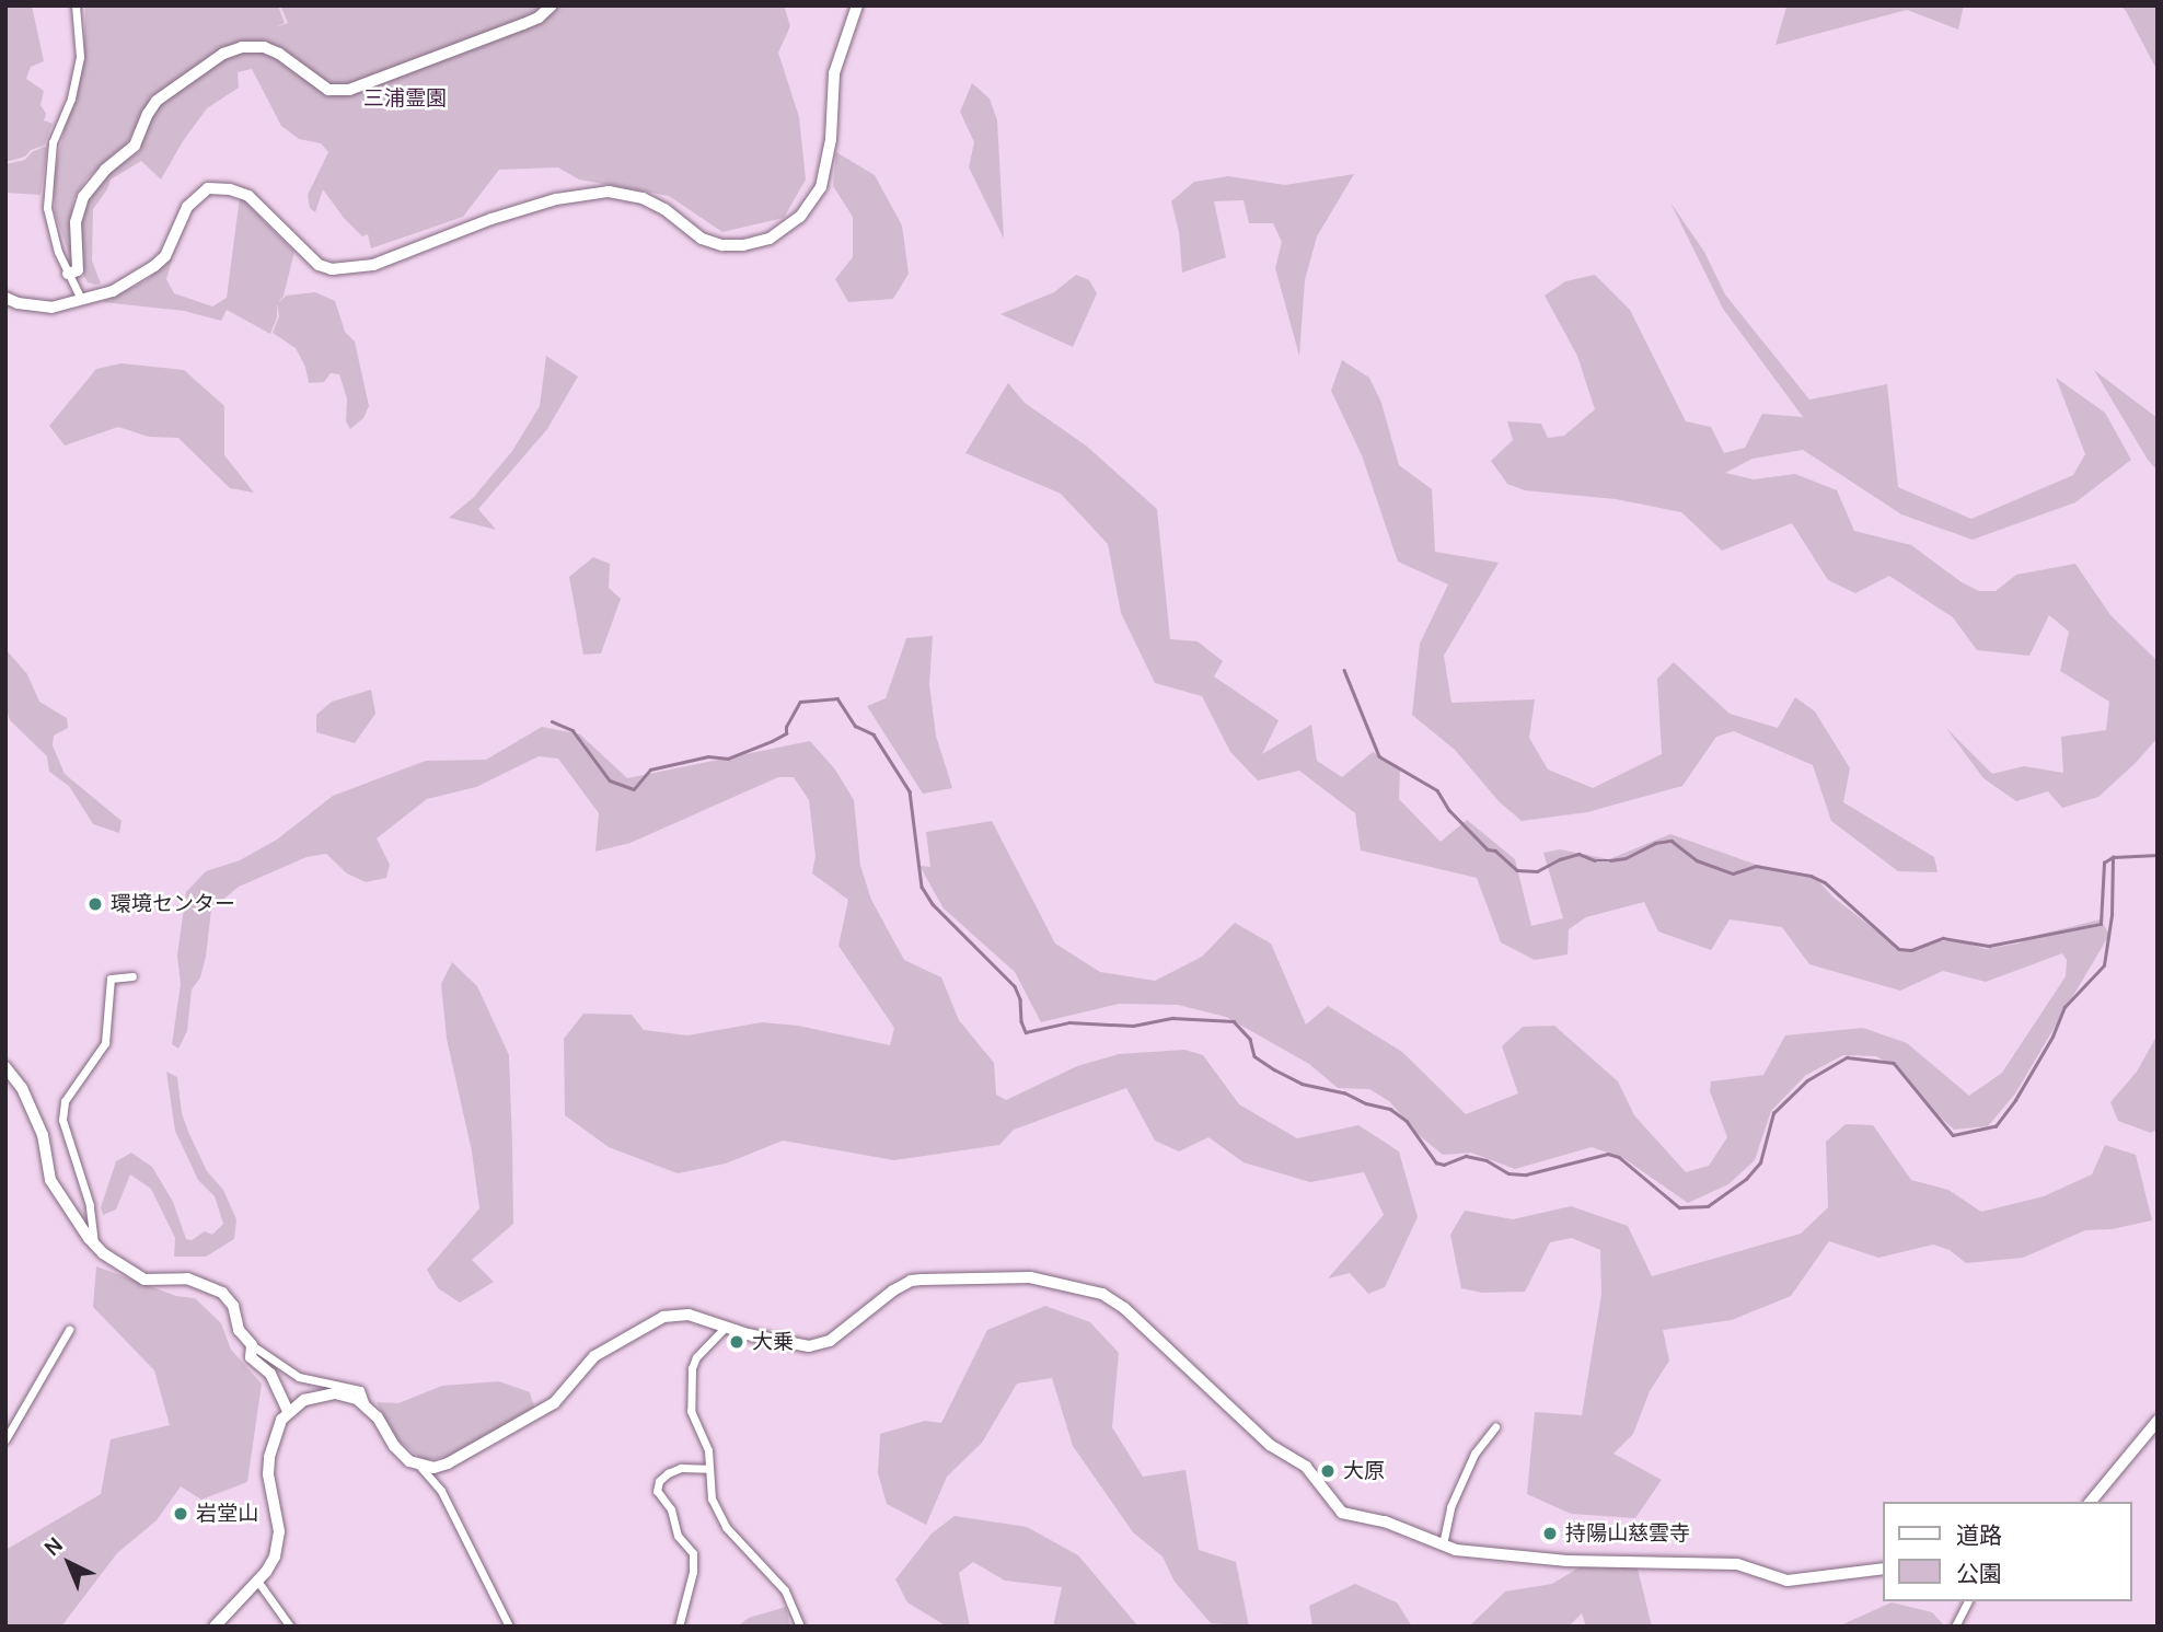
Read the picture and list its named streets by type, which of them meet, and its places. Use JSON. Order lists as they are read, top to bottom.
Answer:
{
  "parks": ["三浦霊園"],
  "places": [
    "環境センター",
    "大乗",
    "大原",
    "岩堂山",
    "持陽山慈雲寺"
  ],
  "legend": ["道路", "公園"],
  "north": "top left"
}
